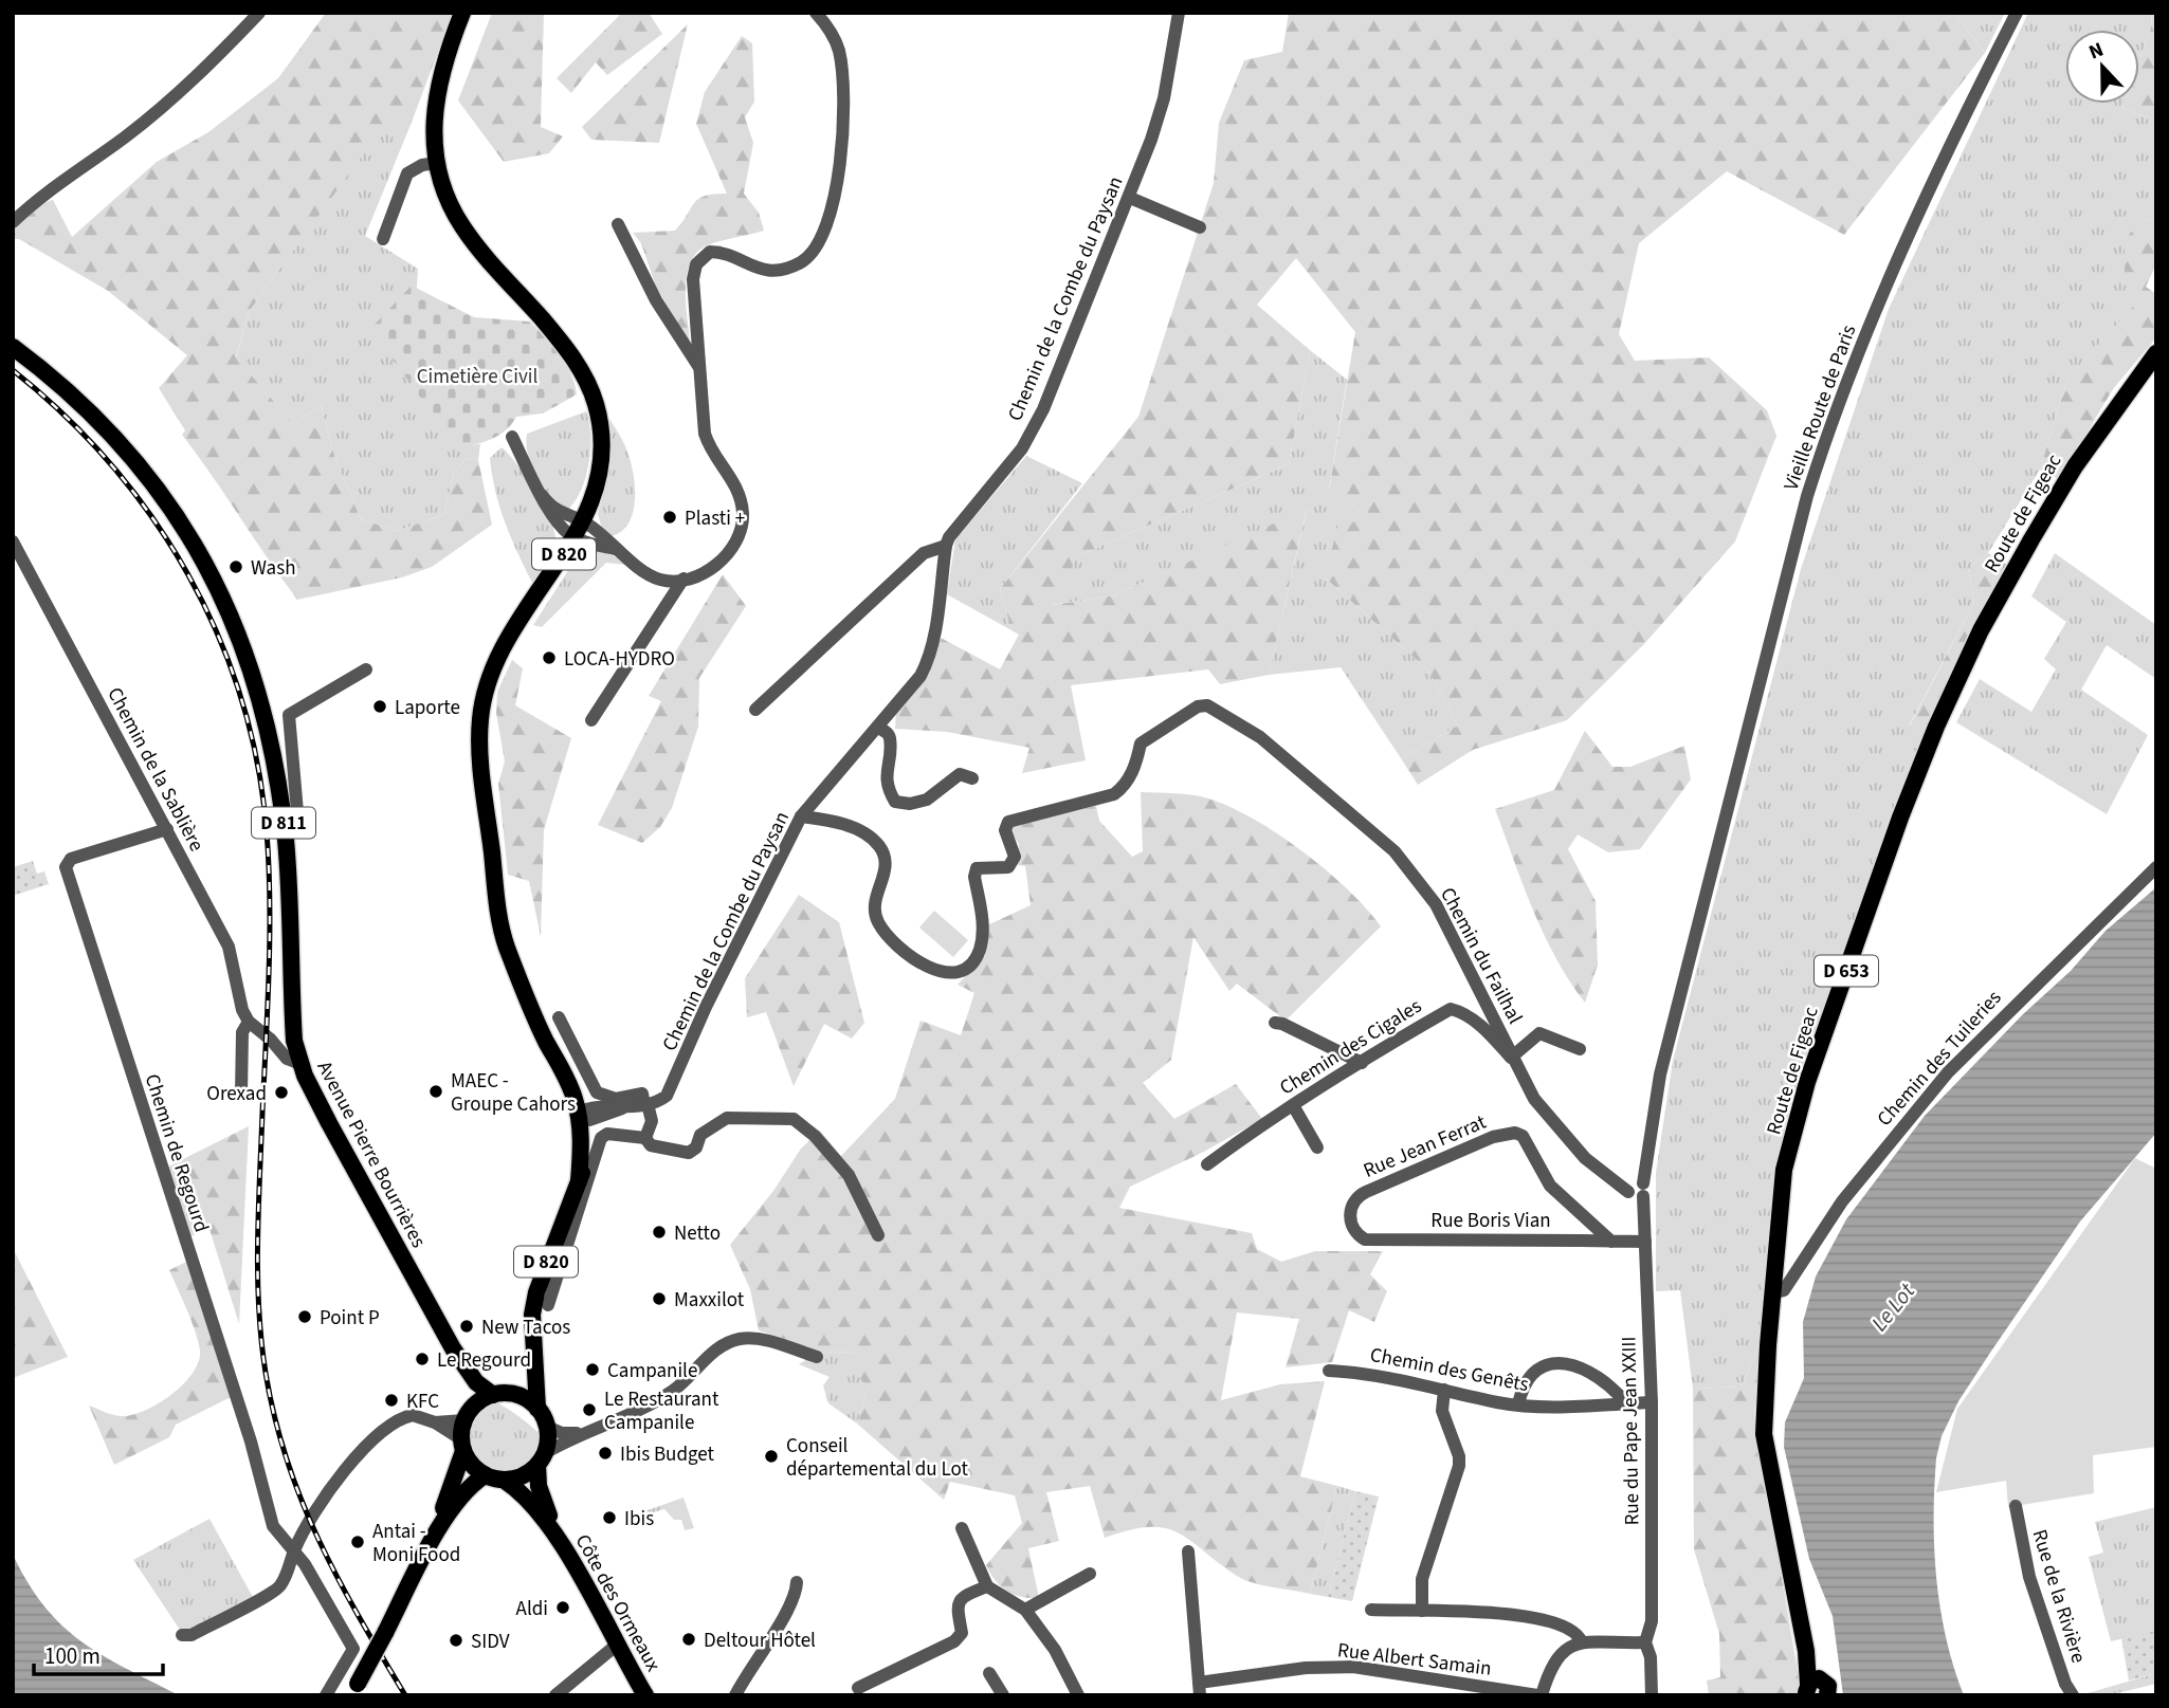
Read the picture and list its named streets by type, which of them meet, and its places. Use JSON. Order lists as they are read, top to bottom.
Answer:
{
  "streets": {
    "main road": [
      "Route de Figeac",
      "D 820",
      "D 811",
      "D 653",
      "Avenue Pierre Bourrières",
      "Côte des Ormeaux"
    ],
    "street": [
      "Chemin de la Combe du Paysan",
      "Vieille Route de Paris",
      "Chemin de la Sablière",
      "Chemin du Failhal",
      "Chemin des Cigales",
      "Chemin des Tuileries",
      "Rue Jean Ferrat",
      "Chemin de Regourd",
      "Rue Boris Vian",
      "Chemin des Genêts",
      "Rue du Pape Jean XXIII",
      "Rue de la Rivière",
      "Rue Albert Samain"
    ]
  },
  "crossings": [
    ["Chemin de la Combe du Paysan", "Chemin du Failhal"],
    ["Vieille Route de Paris", "Rue du Pape Jean XXIII"],
    ["Route de Figeac", "Chemin des Tuileries"],
    ["D 820", "Avenue Pierre Bourrières"],
    ["D 820", "Côte des Ormeaux"],
    ["Chemin de la Sablière", "Chemin de Regourd"],
    ["Chemin du Failhal", "Chemin des Cigales"],
    ["Chemin du Failhal", "Rue du Pape Jean XXIII"],
    ["Rue Jean Ferrat", "Rue Boris Vian"],
    ["Avenue Pierre Bourrières", "Côte des Ormeaux"],
    ["Rue Boris Vian", "Rue du Pape Jean XXIII"],
    ["Chemin des Genêts", "Rue du Pape Jean XXIII"]
  ],
  "water": ["Le Lot"],
  "parks": ["Cimetière Civil"],
  "places": [
    "Plasti +",
    "Wash",
    "LOCA-HYDRO",
    "Laporte",
    "MAEC - Groupe Cahors",
    "Orexad",
    "Netto",
    "Maxxilot",
    "Point P",
    "New Tacos",
    "Le Regourd",
    "Campanile",
    "KFC",
    "Le Restaurant Campanile",
    "Ibis Budget",
    "Conseil départemental du Lot",
    "Ibis",
    "Antai - Moni Food",
    "Aldi",
    "Deltour Hôtel",
    "SIDV"
  ],
  "scale_bar": "100 m",
  "north": "top"
}
